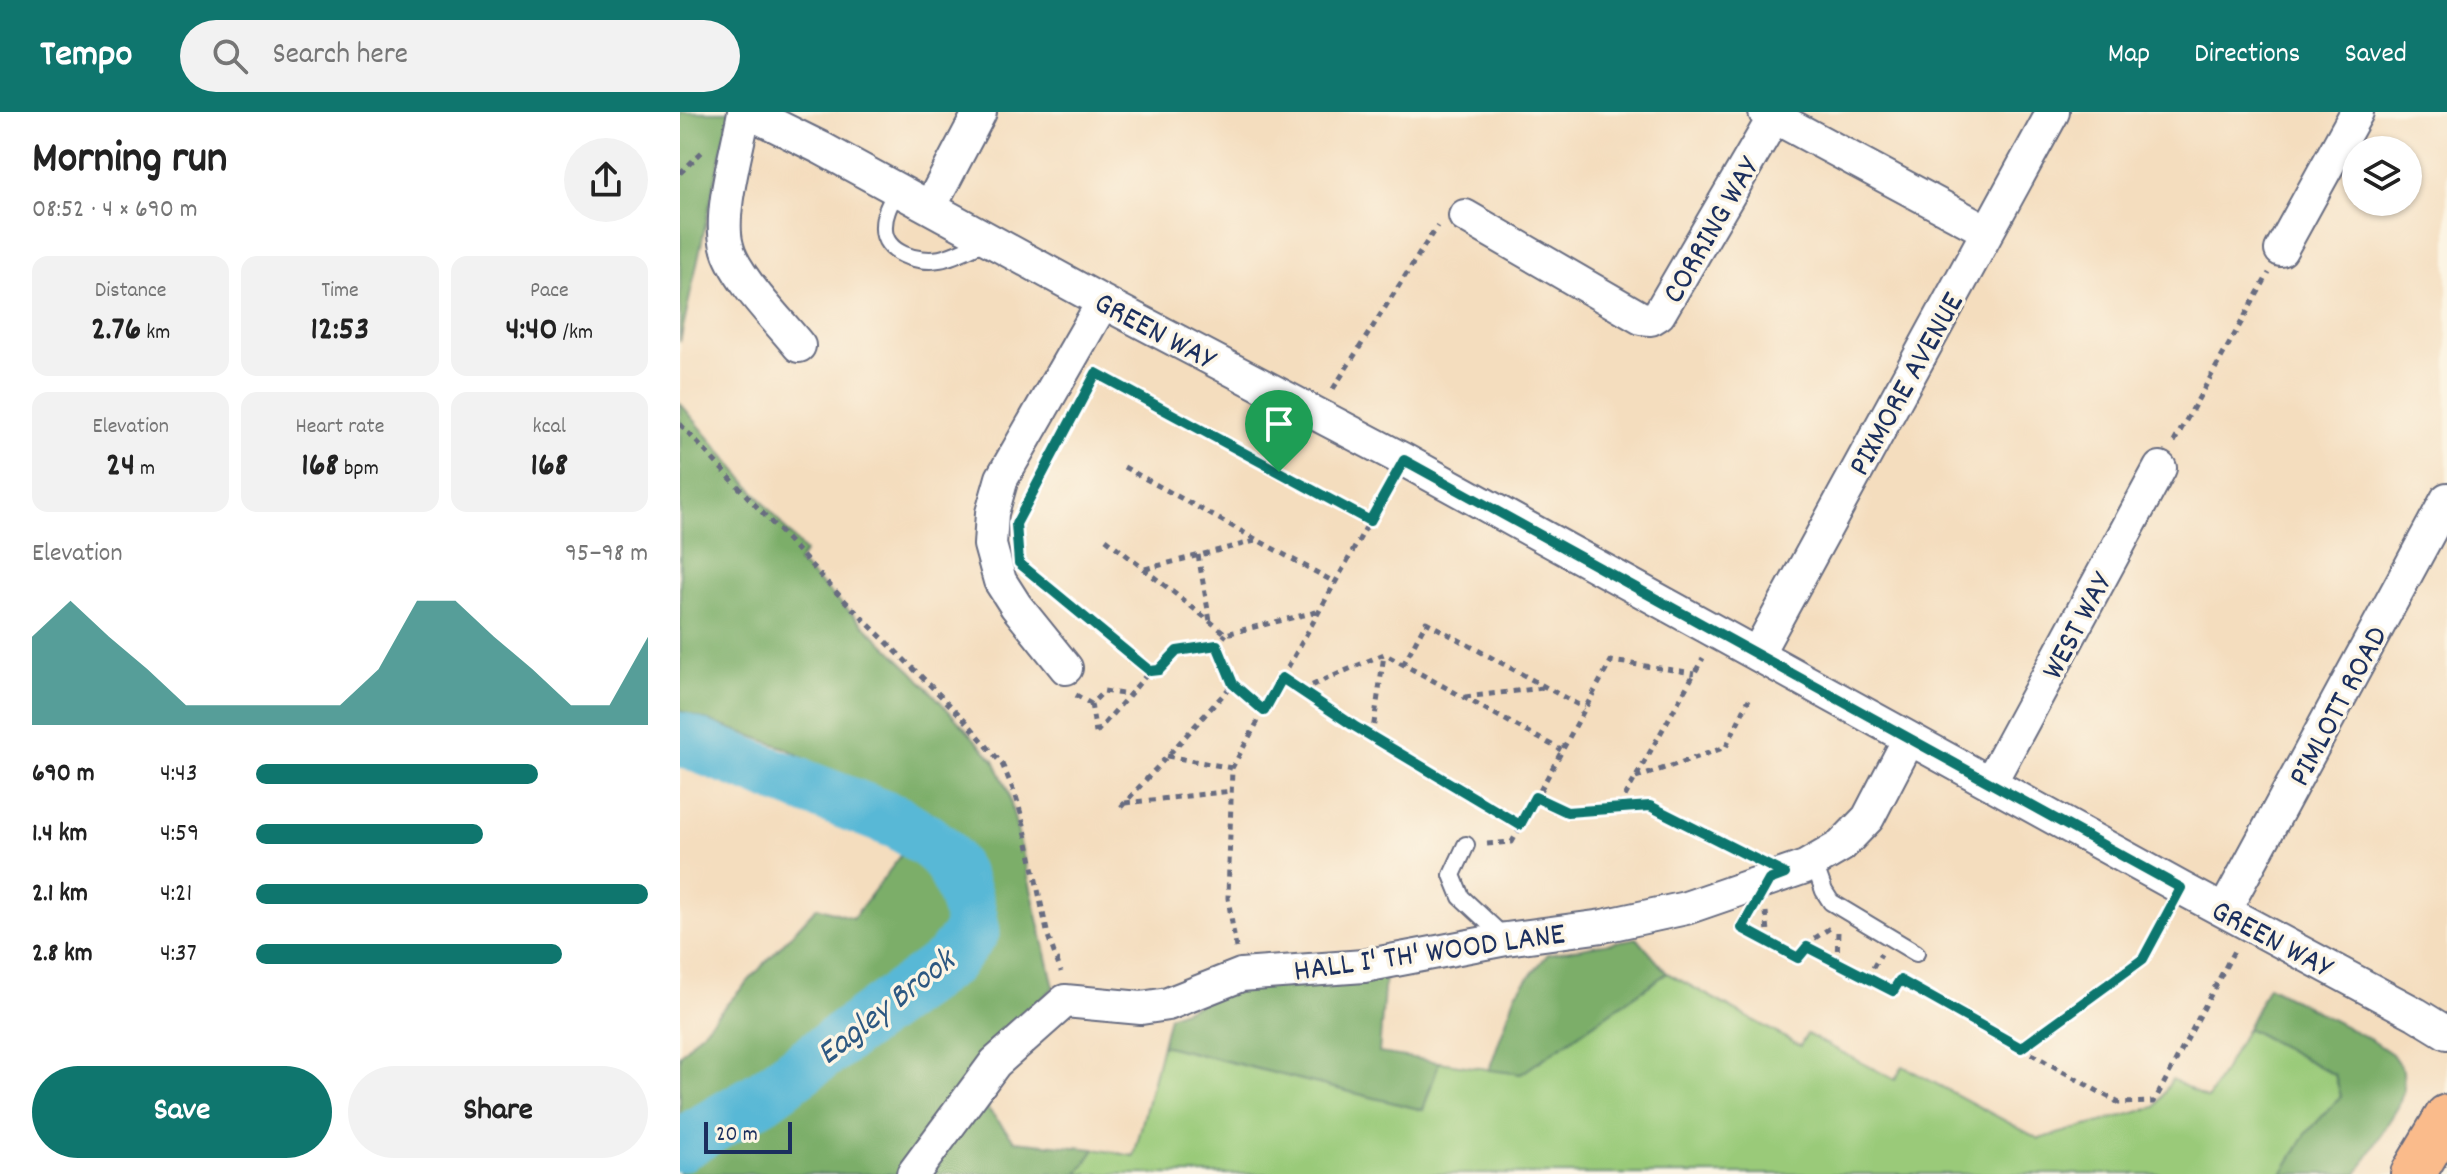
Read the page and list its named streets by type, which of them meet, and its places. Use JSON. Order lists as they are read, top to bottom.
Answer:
{
  "streets": {
    "street": [
      "CORRING WAY",
      "GREEN WAY",
      "PIXMORE AVENUE",
      "WEST WAY",
      "PIMLOTT ROAD",
      "HALL I' TH' WOOD LANE"
    ]
  },
  "crossings": [
    ["GREEN WAY", "PIXMORE AVENUE"],
    ["GREEN WAY", "WEST WAY"],
    ["GREEN WAY", "PIMLOTT ROAD"],
    ["GREEN WAY", "HALL I' TH' WOOD LANE"]
  ],
  "water": ["Eagley Brook"],
  "scale_bar": "20 m",
  "page": {
    "header": "Tempo",
    "search": "Search here",
    "nav": ["Map", "Directions", "Saved"],
    "heading": ["Morning run", "08:52 · 4 × 690 m"],
    "stats": [
      ["Distance", "2.76 km"],
      ["Time", "12:53"],
      ["Pace", "4:40 /km"],
      ["Elevation", "24 m"],
      ["Heart rate", "168 bpm"],
      ["kcal", "168"]
    ],
    "chart": ["Elevation", "95–98 m"],
    "list": [
      {
        "name": "690 m",
        "note": "4:43"
      },
      {
        "name": "1.4 km",
        "note": "4:59"
      },
      {
        "name": "2.1 km",
        "note": "4:21"
      },
      {
        "name": "2.8 km",
        "note": "4:37"
      }
    ],
    "buttons": ["Save", "Share"],
    "scale": "20 m"
  }
}
